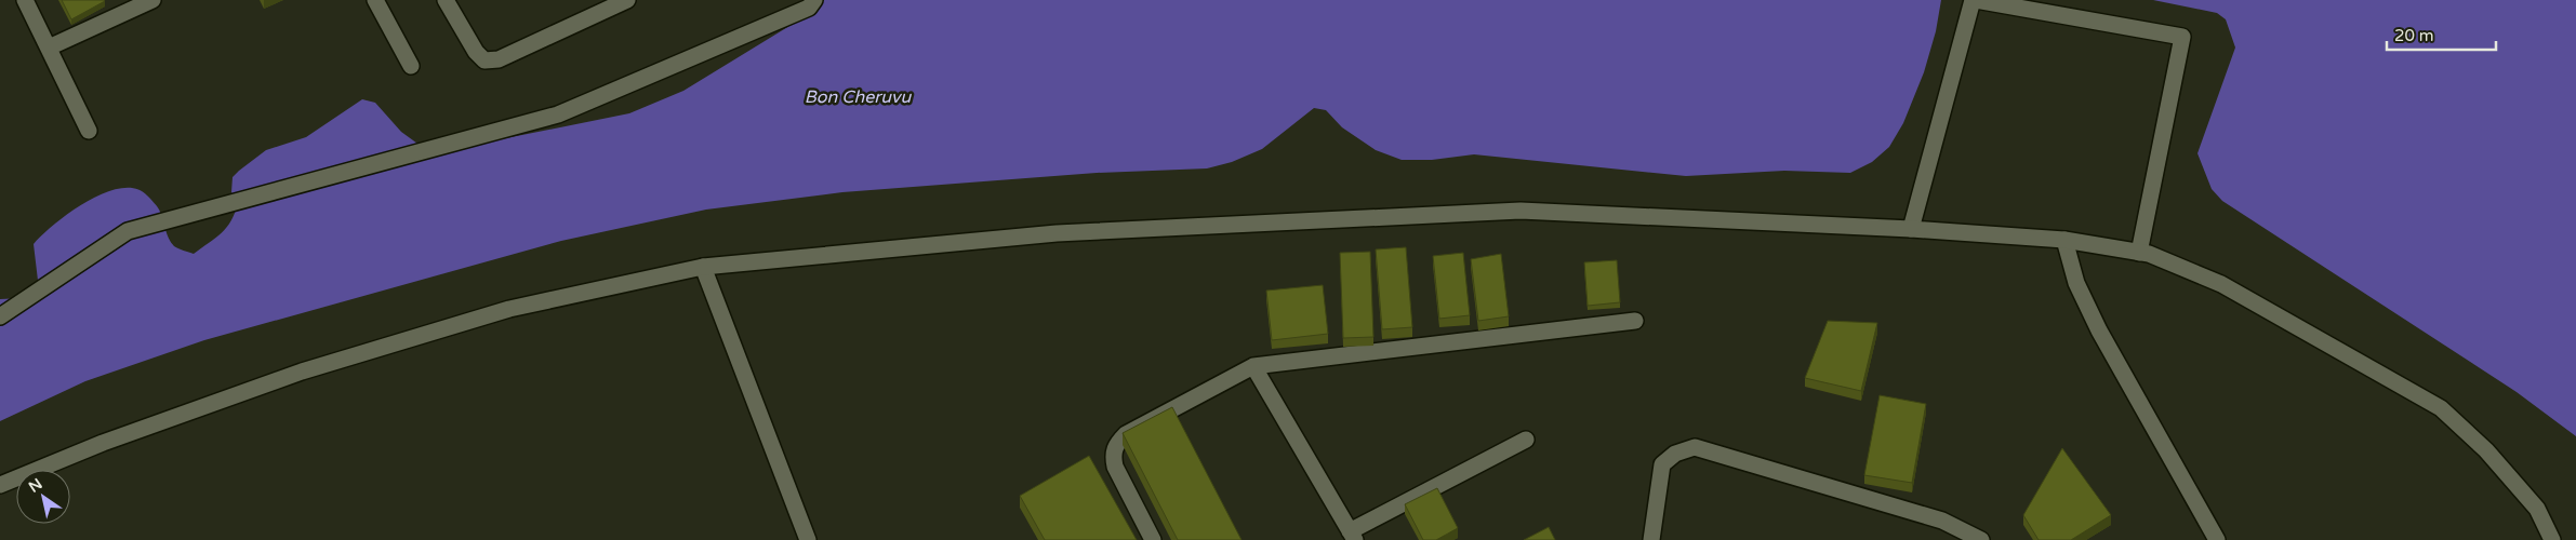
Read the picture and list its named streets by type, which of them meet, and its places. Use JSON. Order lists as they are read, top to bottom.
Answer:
{
  "water": ["Bon Cheruvu"],
  "scale_bar": "20 m",
  "north": "top left"
}
